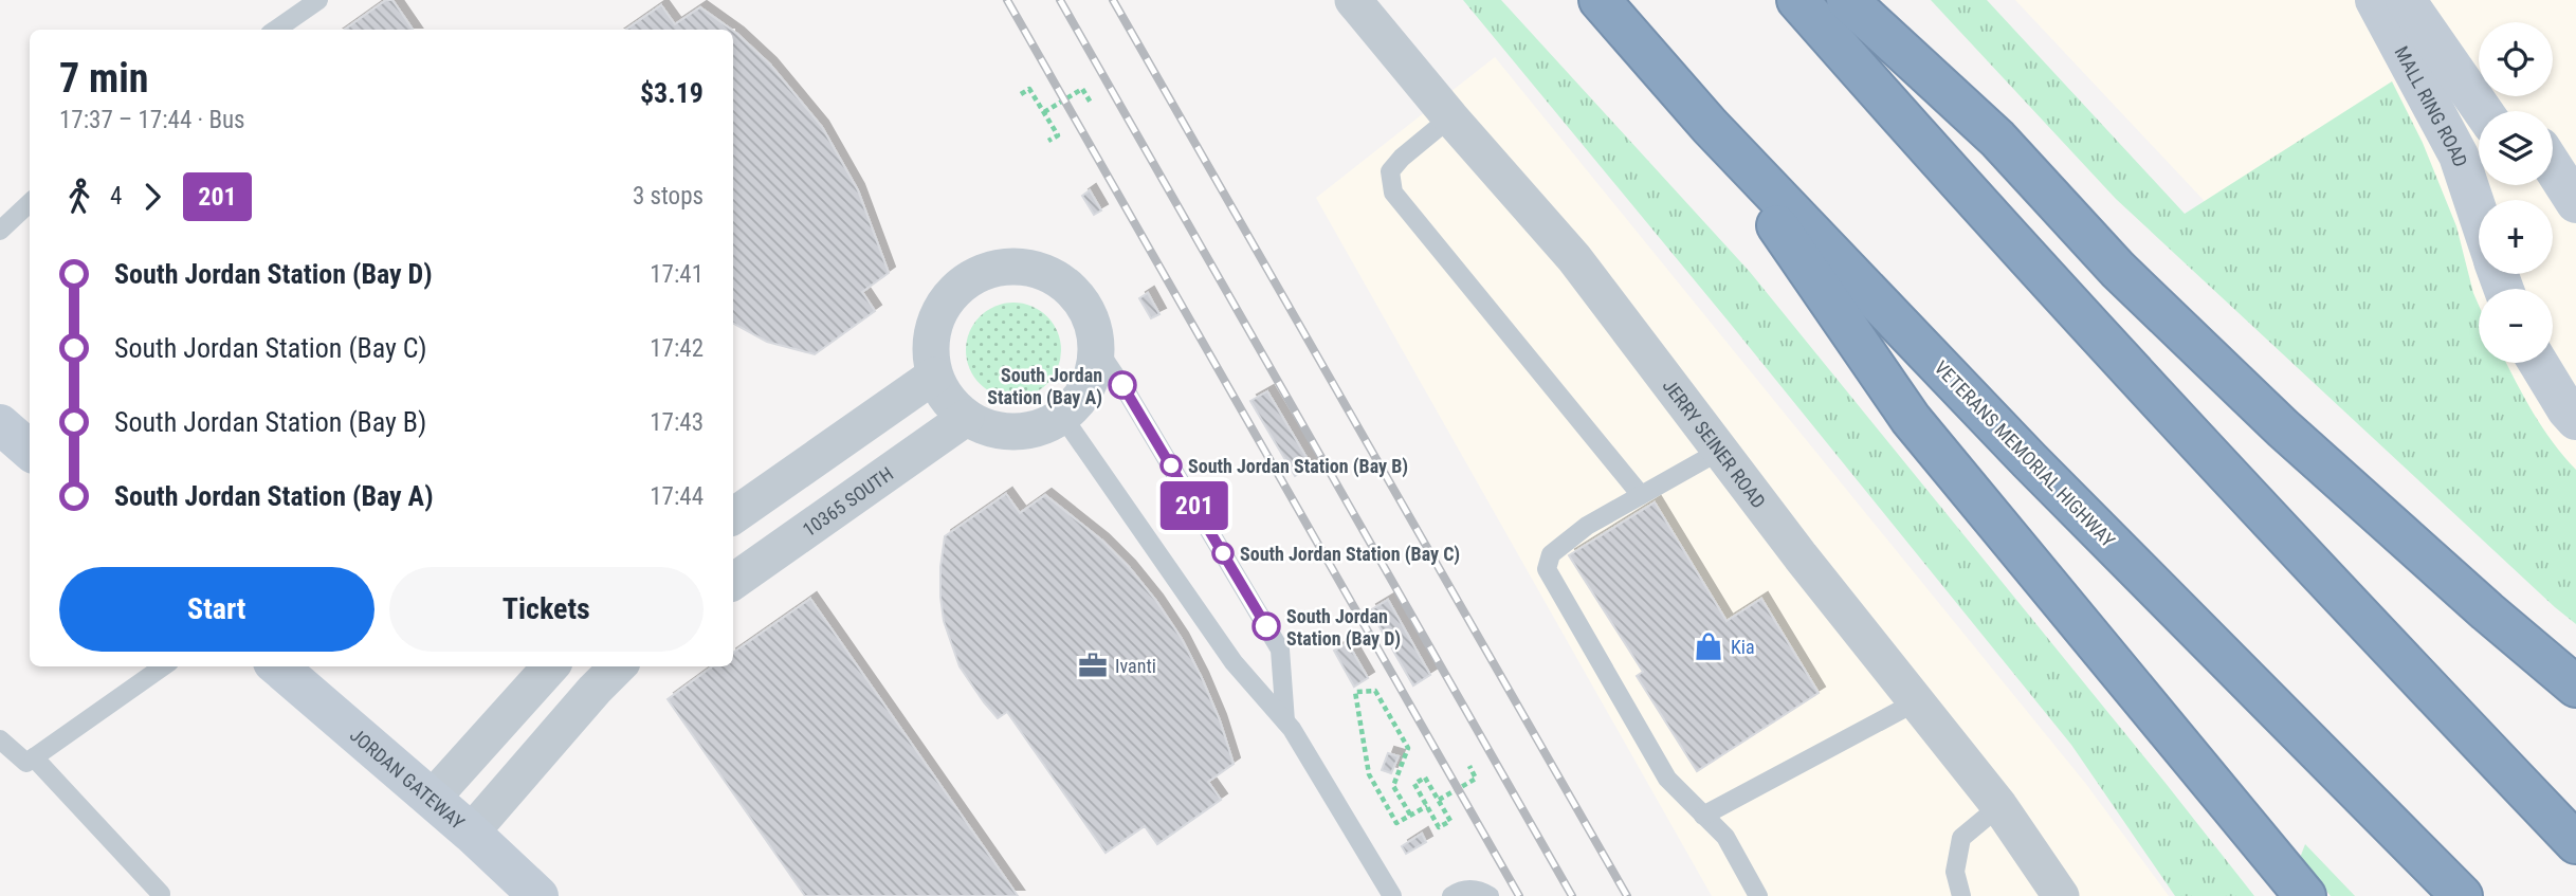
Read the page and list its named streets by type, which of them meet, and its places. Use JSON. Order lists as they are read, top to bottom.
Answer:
{
  "streets": {
    "highway": ["VETERANS MEMORIAL HIGHWAY"],
    "street": [
      "MALL RING ROAD",
      "JERRY SEINER ROAD",
      "10365 SOUTH",
      "JORDAN GATEWAY"
    ]
  },
  "places": {
    "other": [
      "South Jordan Station (Bay A)",
      "South Jordan Station (Bay B)",
      "South Jordan Station (Bay C)",
      "South Jordan Station (Bay D)"
    ],
    "shop": ["Kia"],
    "office": ["Ivanti"]
  },
  "lines": ["bus line 201"],
  "page": {
    "on_map": "201",
    "map_buttons": ["+", "−"],
    "heading": ["7 min", "17:37 – 17:44 · Bus", "$3.19"],
    "legs": ["4", "201", "3 stops"],
    "list": [
      {
        "name": "South Jordan Station (Bay D)",
        "value": "17:41"
      },
      {
        "name": "South Jordan Station (Bay C)",
        "value": "17:42"
      },
      {
        "name": "South Jordan Station (Bay B)",
        "value": "17:43"
      },
      {
        "name": "South Jordan Station (Bay A)",
        "value": "17:44"
      }
    ],
    "buttons": ["Start", "Tickets"]
  }
}
